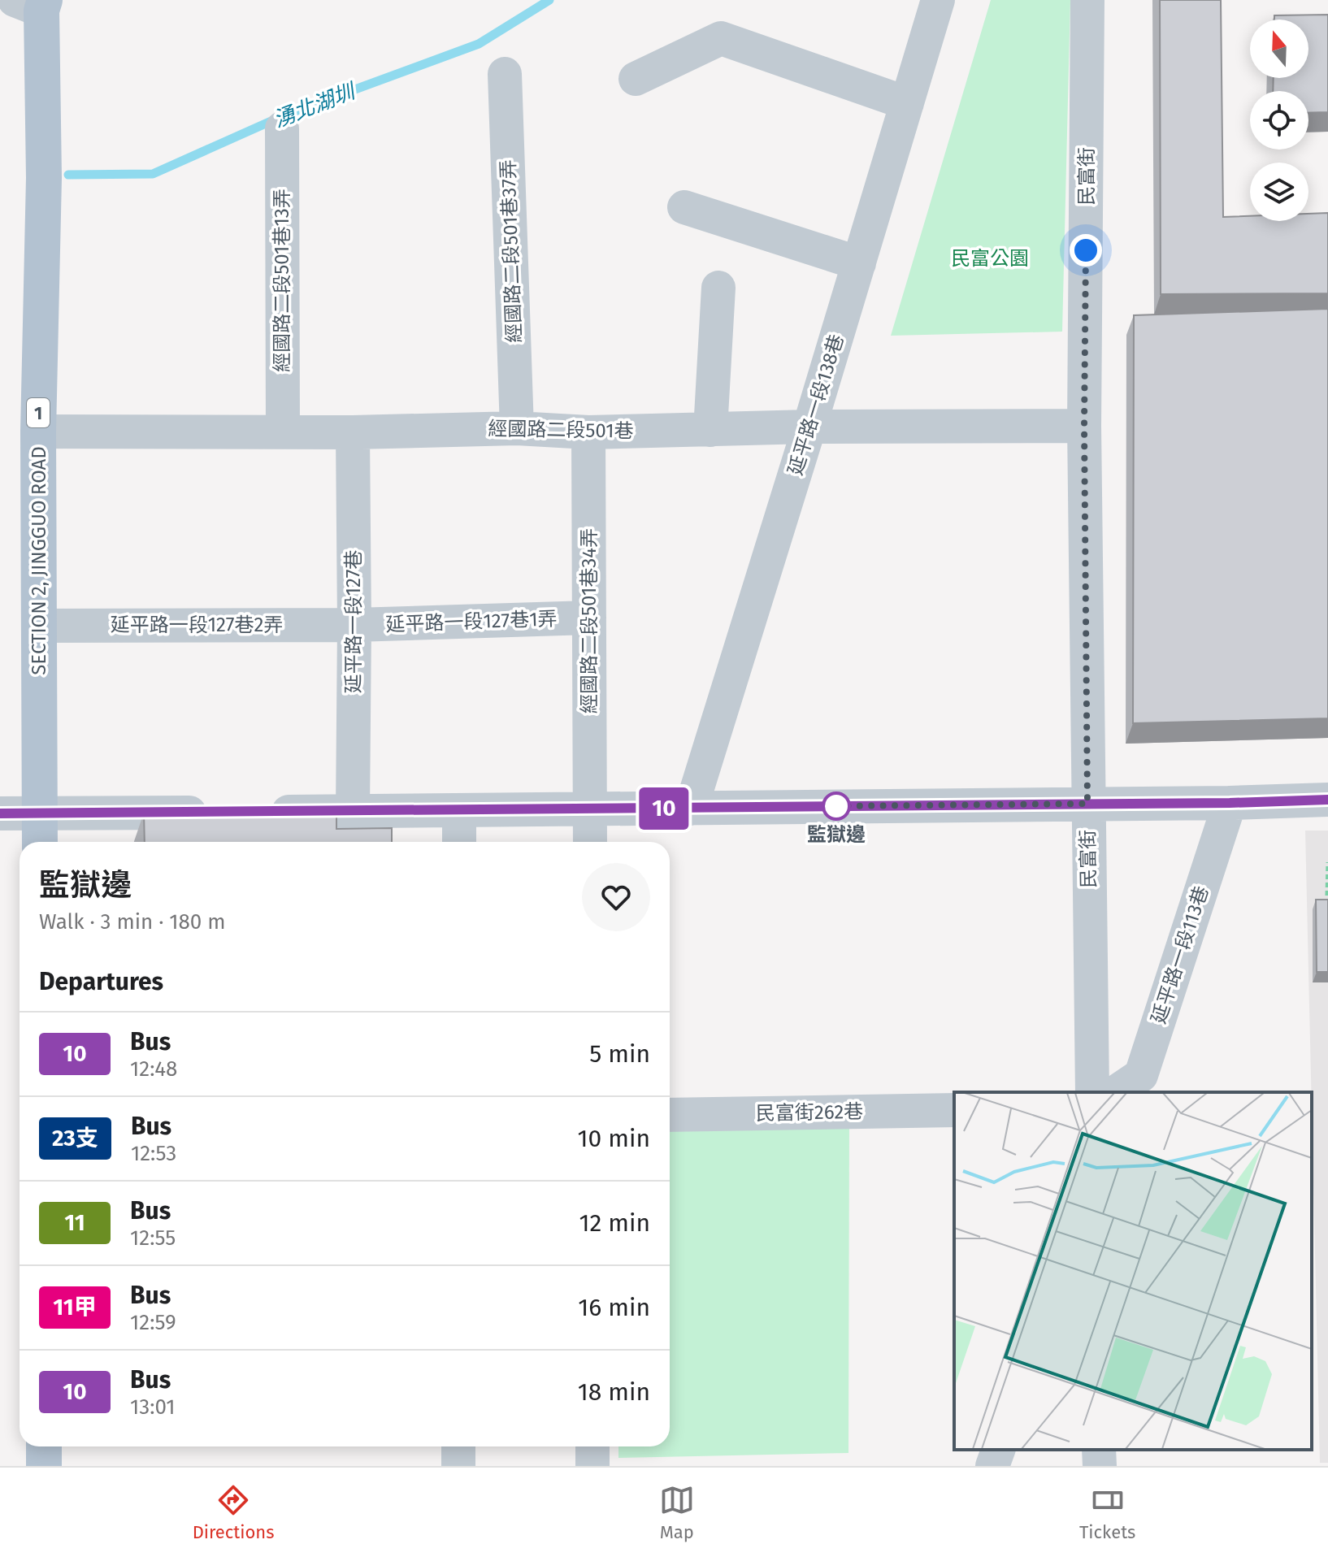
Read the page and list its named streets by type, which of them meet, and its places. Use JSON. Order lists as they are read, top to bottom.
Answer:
{
  "streets": {
    "main road": ["1", "SECTION 2, JINGGUO ROAD"],
    "street": [
      "民富街",
      "經國路二段501巷37弄",
      "經國路二段501巷13弄",
      "延平路一段138巷",
      "經國路二段501巷",
      "經國路二段501巷34弄",
      "延平路一段127巷",
      "延平路一段127巷1弄",
      "延平路一段127巷2弄",
      "延平路一段113巷",
      "民富街262巷"
    ]
  },
  "crossings": [
    ["民富街", "經國路二段501巷"],
    ["經國路二段501巷37弄", "經國路二段501巷"],
    ["經國路二段501巷13弄", "經國路二段501巷"],
    ["延平路一段138巷", "經國路二段501巷"],
    ["經國路二段501巷", "SECTION 2, JINGGUO ROAD"],
    ["經國路二段501巷", "經國路二段501巷34弄"],
    ["經國路二段501巷", "延平路一段127巷"],
    ["SECTION 2, JINGGUO ROAD", "延平路一段127巷2弄"],
    ["經國路二段501巷34弄", "延平路一段127巷1弄"],
    ["延平路一段127巷", "延平路一段127巷1弄"],
    ["延平路一段127巷", "延平路一段127巷2弄"],
    ["延平路一段127巷1弄", "延平路一段127巷2弄"]
  ],
  "water": ["湧北湖圳"],
  "parks": ["民富公園"],
  "places": ["監獄邊"],
  "lines": ["bus line 10"],
  "north": "top",
  "page": {
    "on_map": "10",
    "heading": [
      ["監獄邊", "Walk · 3 min · 180 m"],
      "Departures"
    ],
    "list": [
      {
        "mark": "10",
        "name": "Bus",
        "note": "12:48",
        "value": "5 min"
      },
      {
        "mark": "23支",
        "name": "Bus",
        "note": "12:53",
        "value": "10 min"
      },
      {
        "mark": "11",
        "name": "Bus",
        "note": "12:55",
        "value": "12 min"
      },
      {
        "mark": "11甲",
        "name": "Bus",
        "note": "12:59",
        "value": "16 min"
      },
      {
        "mark": "10",
        "name": "Bus",
        "note": "13:01",
        "value": "18 min"
      }
    ],
    "tabs": ["Directions", "Map", "Tickets"]
  }
}
